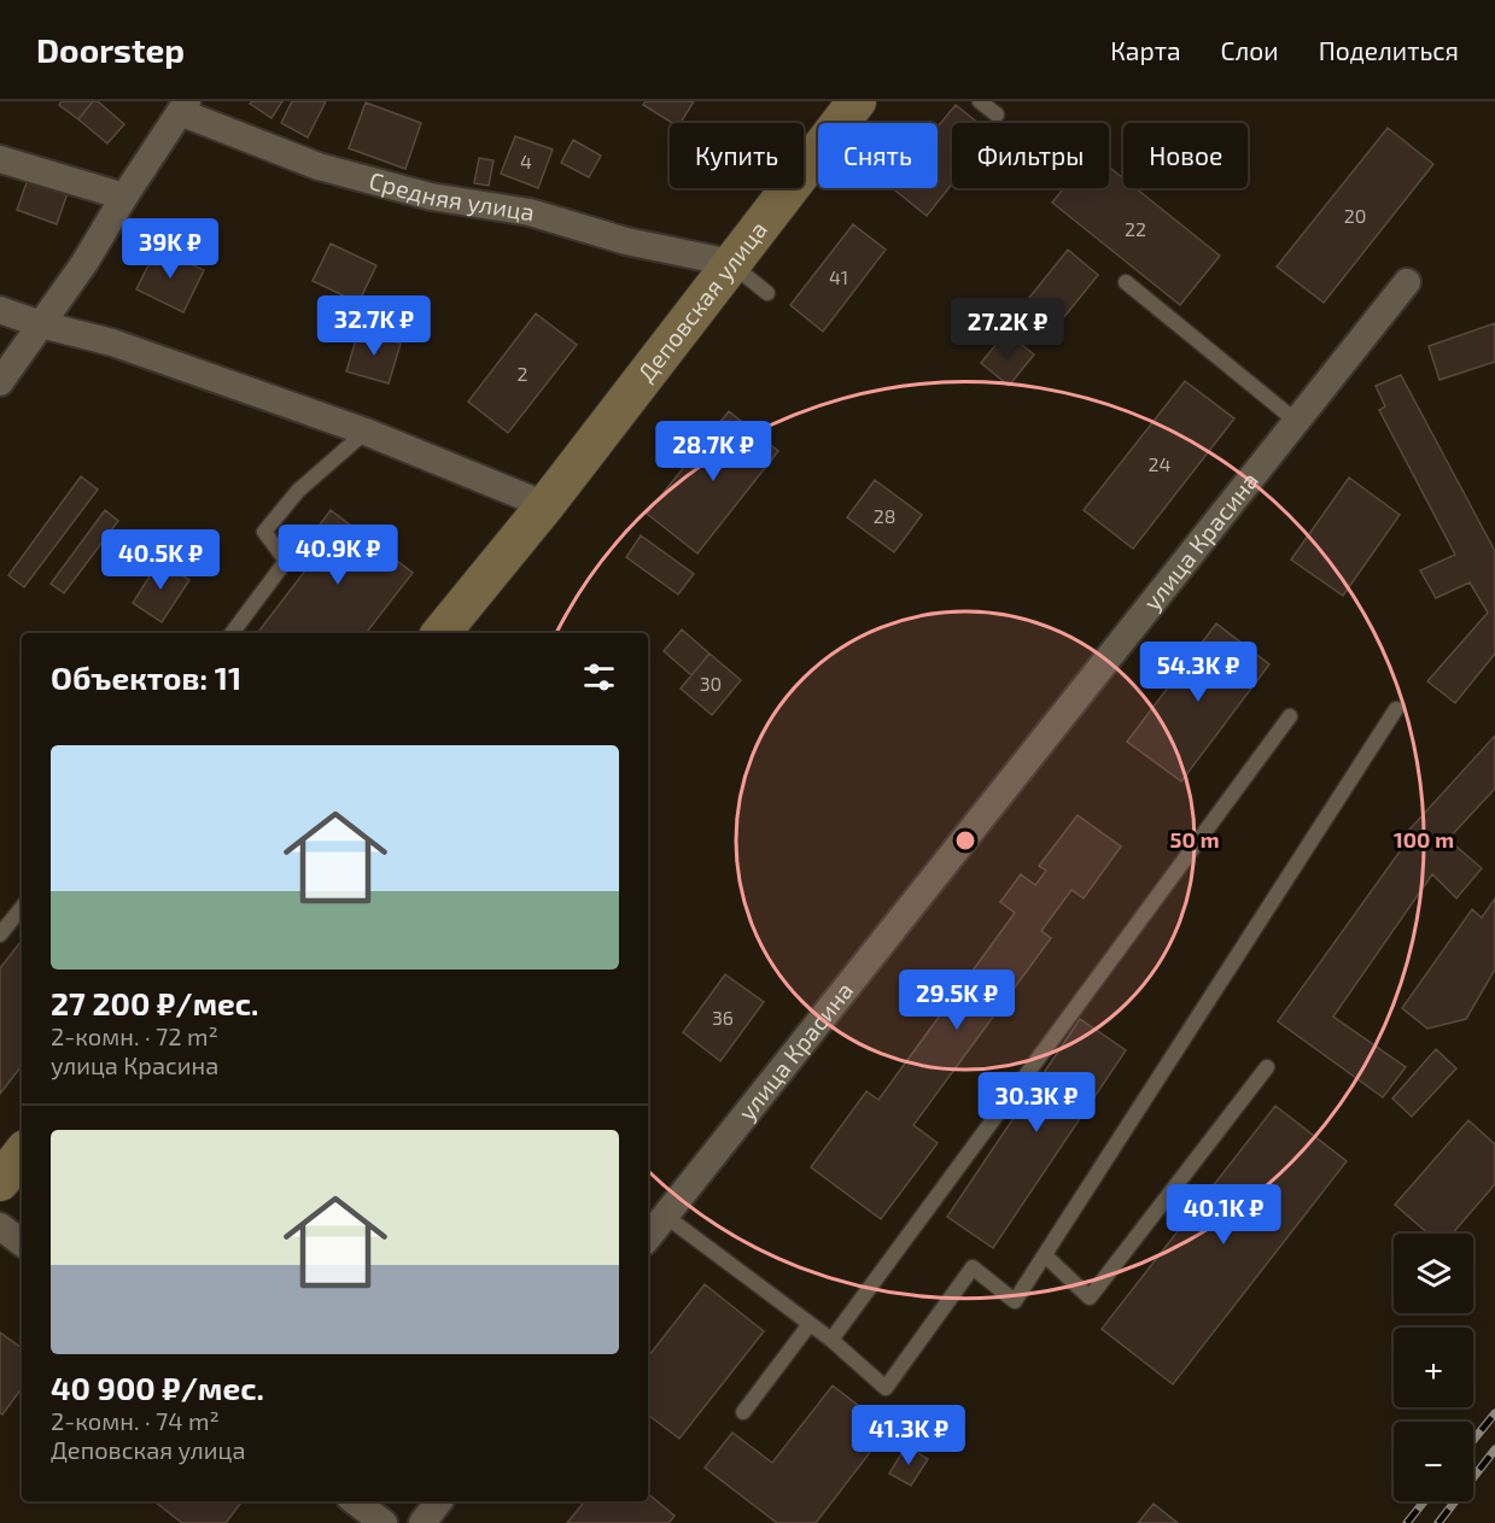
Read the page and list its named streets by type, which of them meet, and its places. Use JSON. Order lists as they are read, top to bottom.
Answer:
{
  "streets": {
    "main road": ["Деповская улица"],
    "street": ["Средняя улица", "улица Красина"]
  },
  "crossings": [
    ["Средняя улица", "Деповская улица"]
  ],
  "house_numbers": [
    "4",
    "20",
    "22",
    "41",
    "2",
    "24",
    "28",
    "30",
    "36"
  ],
  "page": {
    "header": "Doorstep",
    "nav": ["Карта", "Слои", "Поделиться"],
    "chip": [
      "Купить",
      "Снять",
      "Фильтры",
      "Новое"
    ],
    "price": [
      "39K ₽",
      "32.7K ₽",
      "27.2K ₽",
      "28.7K ₽",
      "40.9K ₽",
      "40.5K ₽",
      "54.3K ₽",
      "29.5K ₽",
      "30.3K ₽",
      "40.1K ₽",
      "41.3K ₽"
    ],
    "heading": "Объектов: 11",
    "list": [
      {
        "name": "27 200 ₽/мес.",
        "note": "2-комн. · 72 m² · улица Красина"
      },
      {
        "name": "40 900 ₽/мес.",
        "note": "2-комн. · 74 m² · Деповская улица"
      }
    ],
    "map_buttons": ["+", "−"]
  },
  "rings": ["50 m", "100 m"]
}
